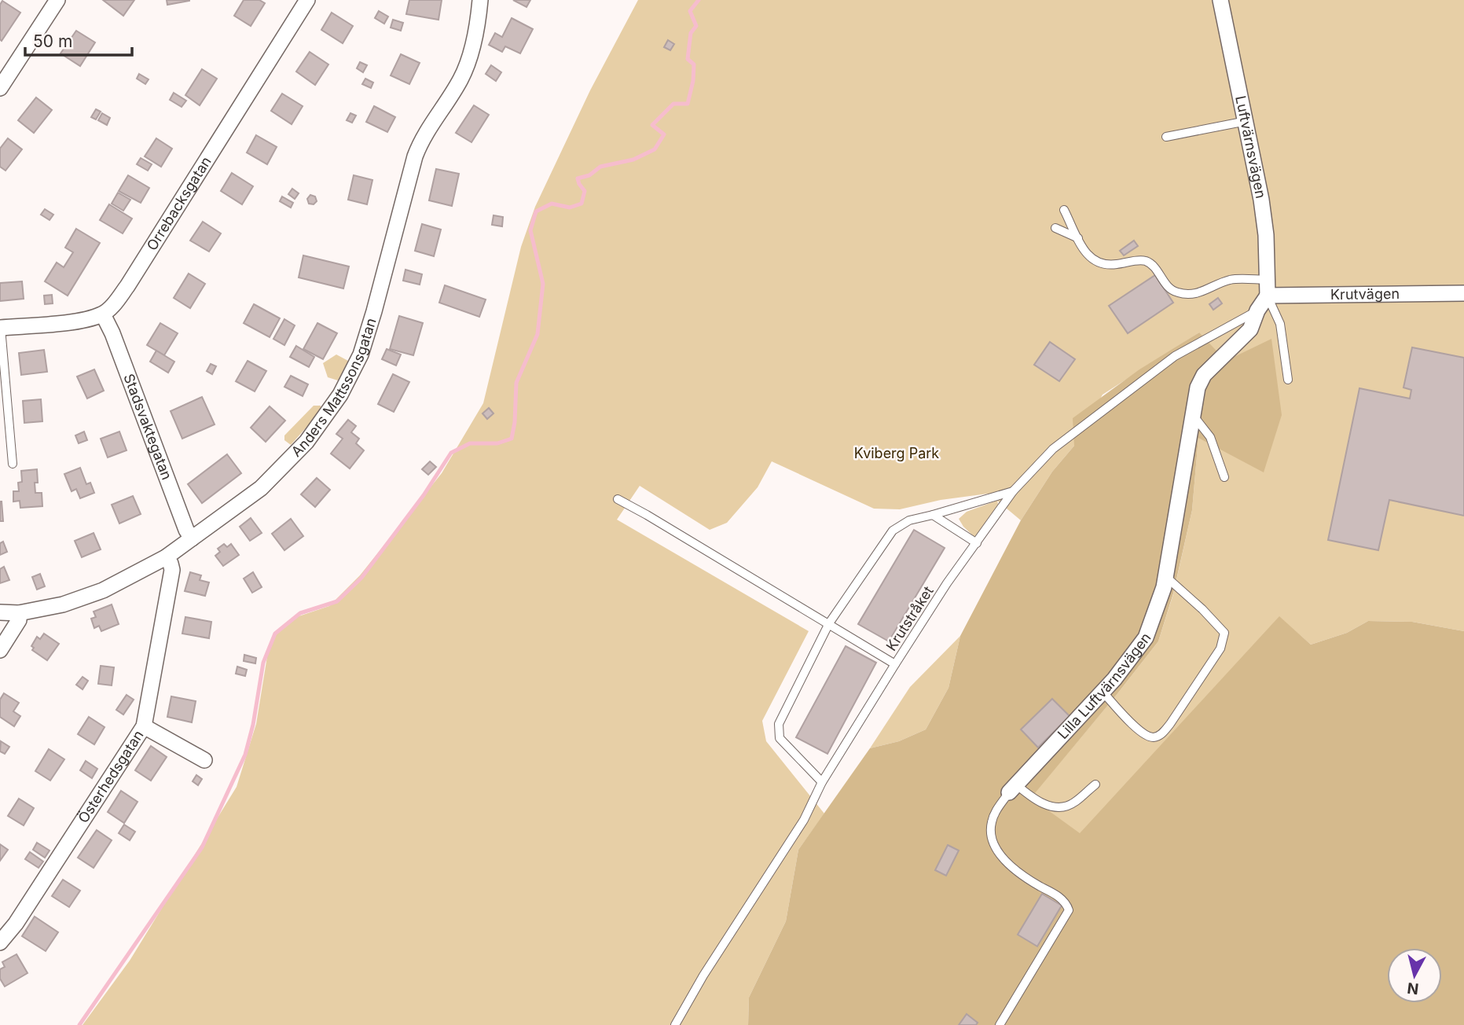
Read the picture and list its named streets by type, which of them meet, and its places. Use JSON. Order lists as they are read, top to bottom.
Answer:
{
  "streets": {
    "street": [
      "Luftvärnsvägen",
      "Orrebacksgatan",
      "Krutvägen",
      "Anders Mattssonsgatan",
      "Stadsvaktegatan",
      "Lilla Luftvärnsvägen",
      "Österhedsgatan"
    ],
    "lane": ["Krutstråket"]
  },
  "crossings": [
    ["Luftvärnsvägen", "Krutvägen"],
    ["Luftvärnsvägen", "Lilla Luftvärnsvägen"],
    ["Orrebacksgatan", "Stadsvaktegatan"],
    ["Krutvägen", "Lilla Luftvärnsvägen"],
    ["Anders Mattssonsgatan", "Stadsvaktegatan"],
    ["Anders Mattssonsgatan", "Österhedsgatan"],
    ["Krutstråket", "Lilla Luftvärnsvägen"]
  ],
  "parks": ["Kviberg Park"],
  "scale_bar": "50 m",
  "north": "bottom"
}
